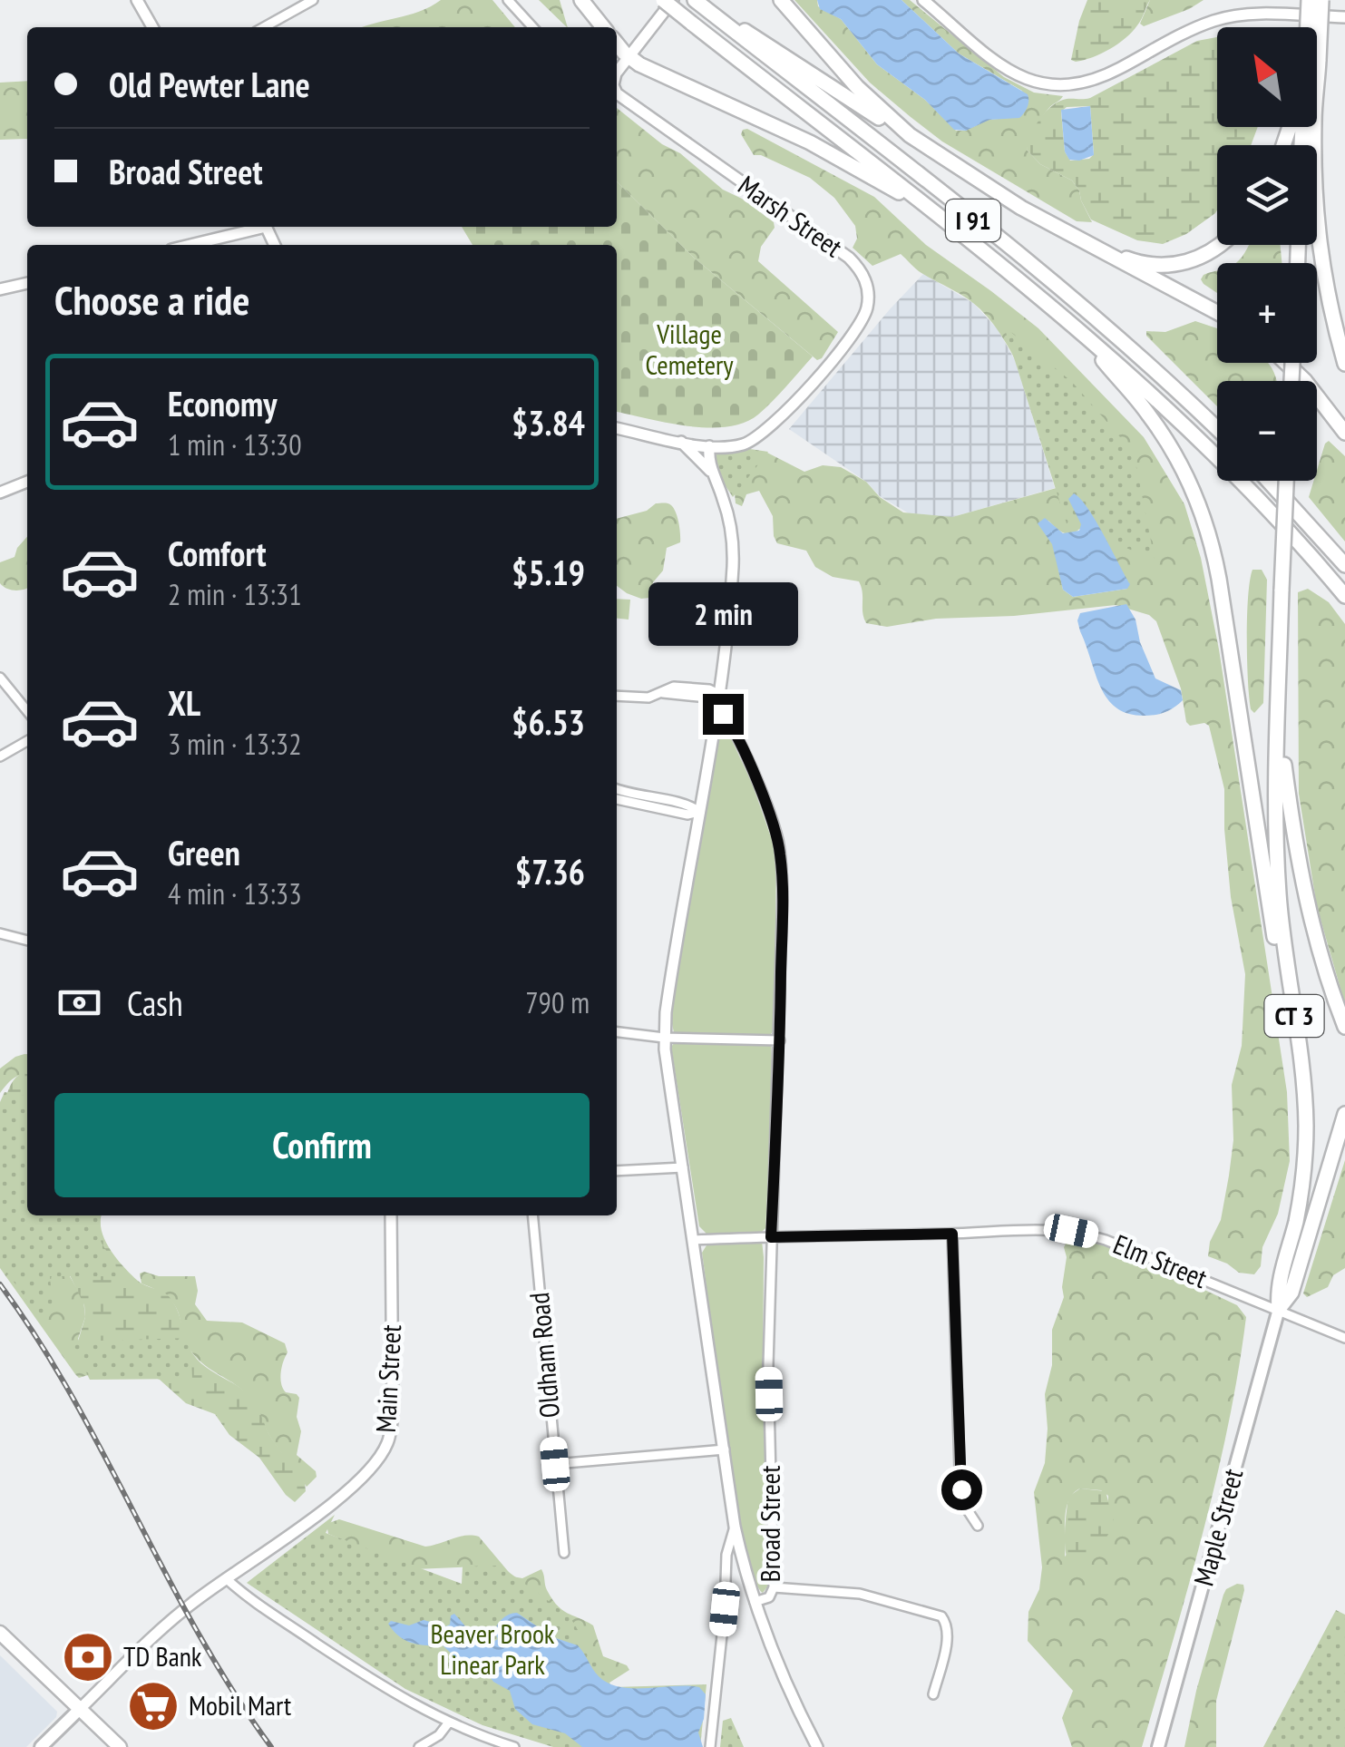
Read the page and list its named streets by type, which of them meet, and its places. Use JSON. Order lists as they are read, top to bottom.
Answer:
{
  "streets": {
    "highway": ["I 91", "CT 3"],
    "main road": ["Maple Street"],
    "street": [
      "Marsh Street",
      "Elm Street",
      "Oldham Road",
      "Main Street",
      "Broad Street"
    ]
  },
  "crossings": [
    ["Marsh Street", "Broad Street"],
    ["CT 3", "Elm Street"],
    ["CT 3", "Maple Street"],
    ["Elm Street", "Broad Street"],
    ["Elm Street", "Maple Street"]
  ],
  "parks": ["Village Cemetery", "Beaver Brook Linear Park"],
  "places": {
    "bank": ["TD Bank"],
    "supermarket": ["Mobil Mart"]
  },
  "north": "top left",
  "page": {
    "map_buttons": ["+", "−"],
    "banner": ["Old Pewter Lane", "Broad Street"],
    "heading": "Choose a ride",
    "list": [
      {
        "name": "Economy",
        "note": "1 min · 13:30",
        "value": "$3.84"
      },
      {
        "name": "Comfort",
        "note": "2 min · 13:31",
        "value": "$5.19"
      },
      {
        "name": "XL",
        "note": "3 min · 13:32",
        "value": "$6.53"
      },
      {
        "name": "Green",
        "note": "4 min · 13:33",
        "value": "$7.36"
      }
    ],
    "bubble": "2 min",
    "pay": ["Cash", "790 m"],
    "buttons": "Confirm"
  }
}
